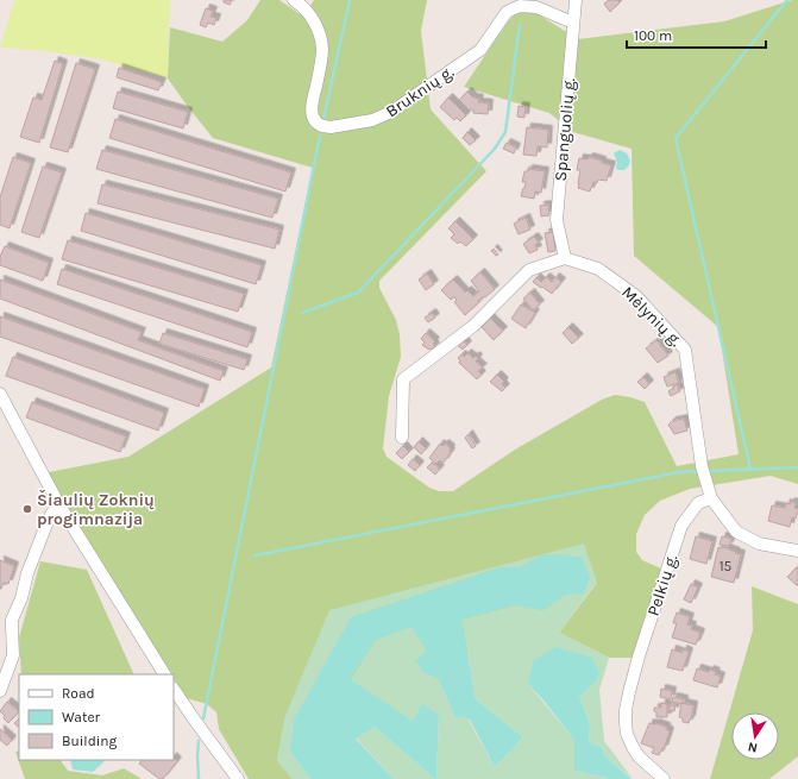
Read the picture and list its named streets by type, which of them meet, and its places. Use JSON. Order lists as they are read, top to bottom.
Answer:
{
  "streets": {
    "street": [
      "Bruknių g.",
      "Spanguolių g.",
      "Mėlynių g.",
      "Pelkių g."
    ]
  },
  "crossings": [
    ["Bruknių g.", "Spanguolių g."],
    ["Spanguolių g.", "Mėlynių g."],
    ["Mėlynių g.", "Pelkių g."]
  ],
  "places": ["Šiaulių Zoknių progimnazija"],
  "house_numbers": ["15"],
  "legend": ["Road", "Water", "Building"],
  "scale_bar": "100 m",
  "north": "bottom"
}
